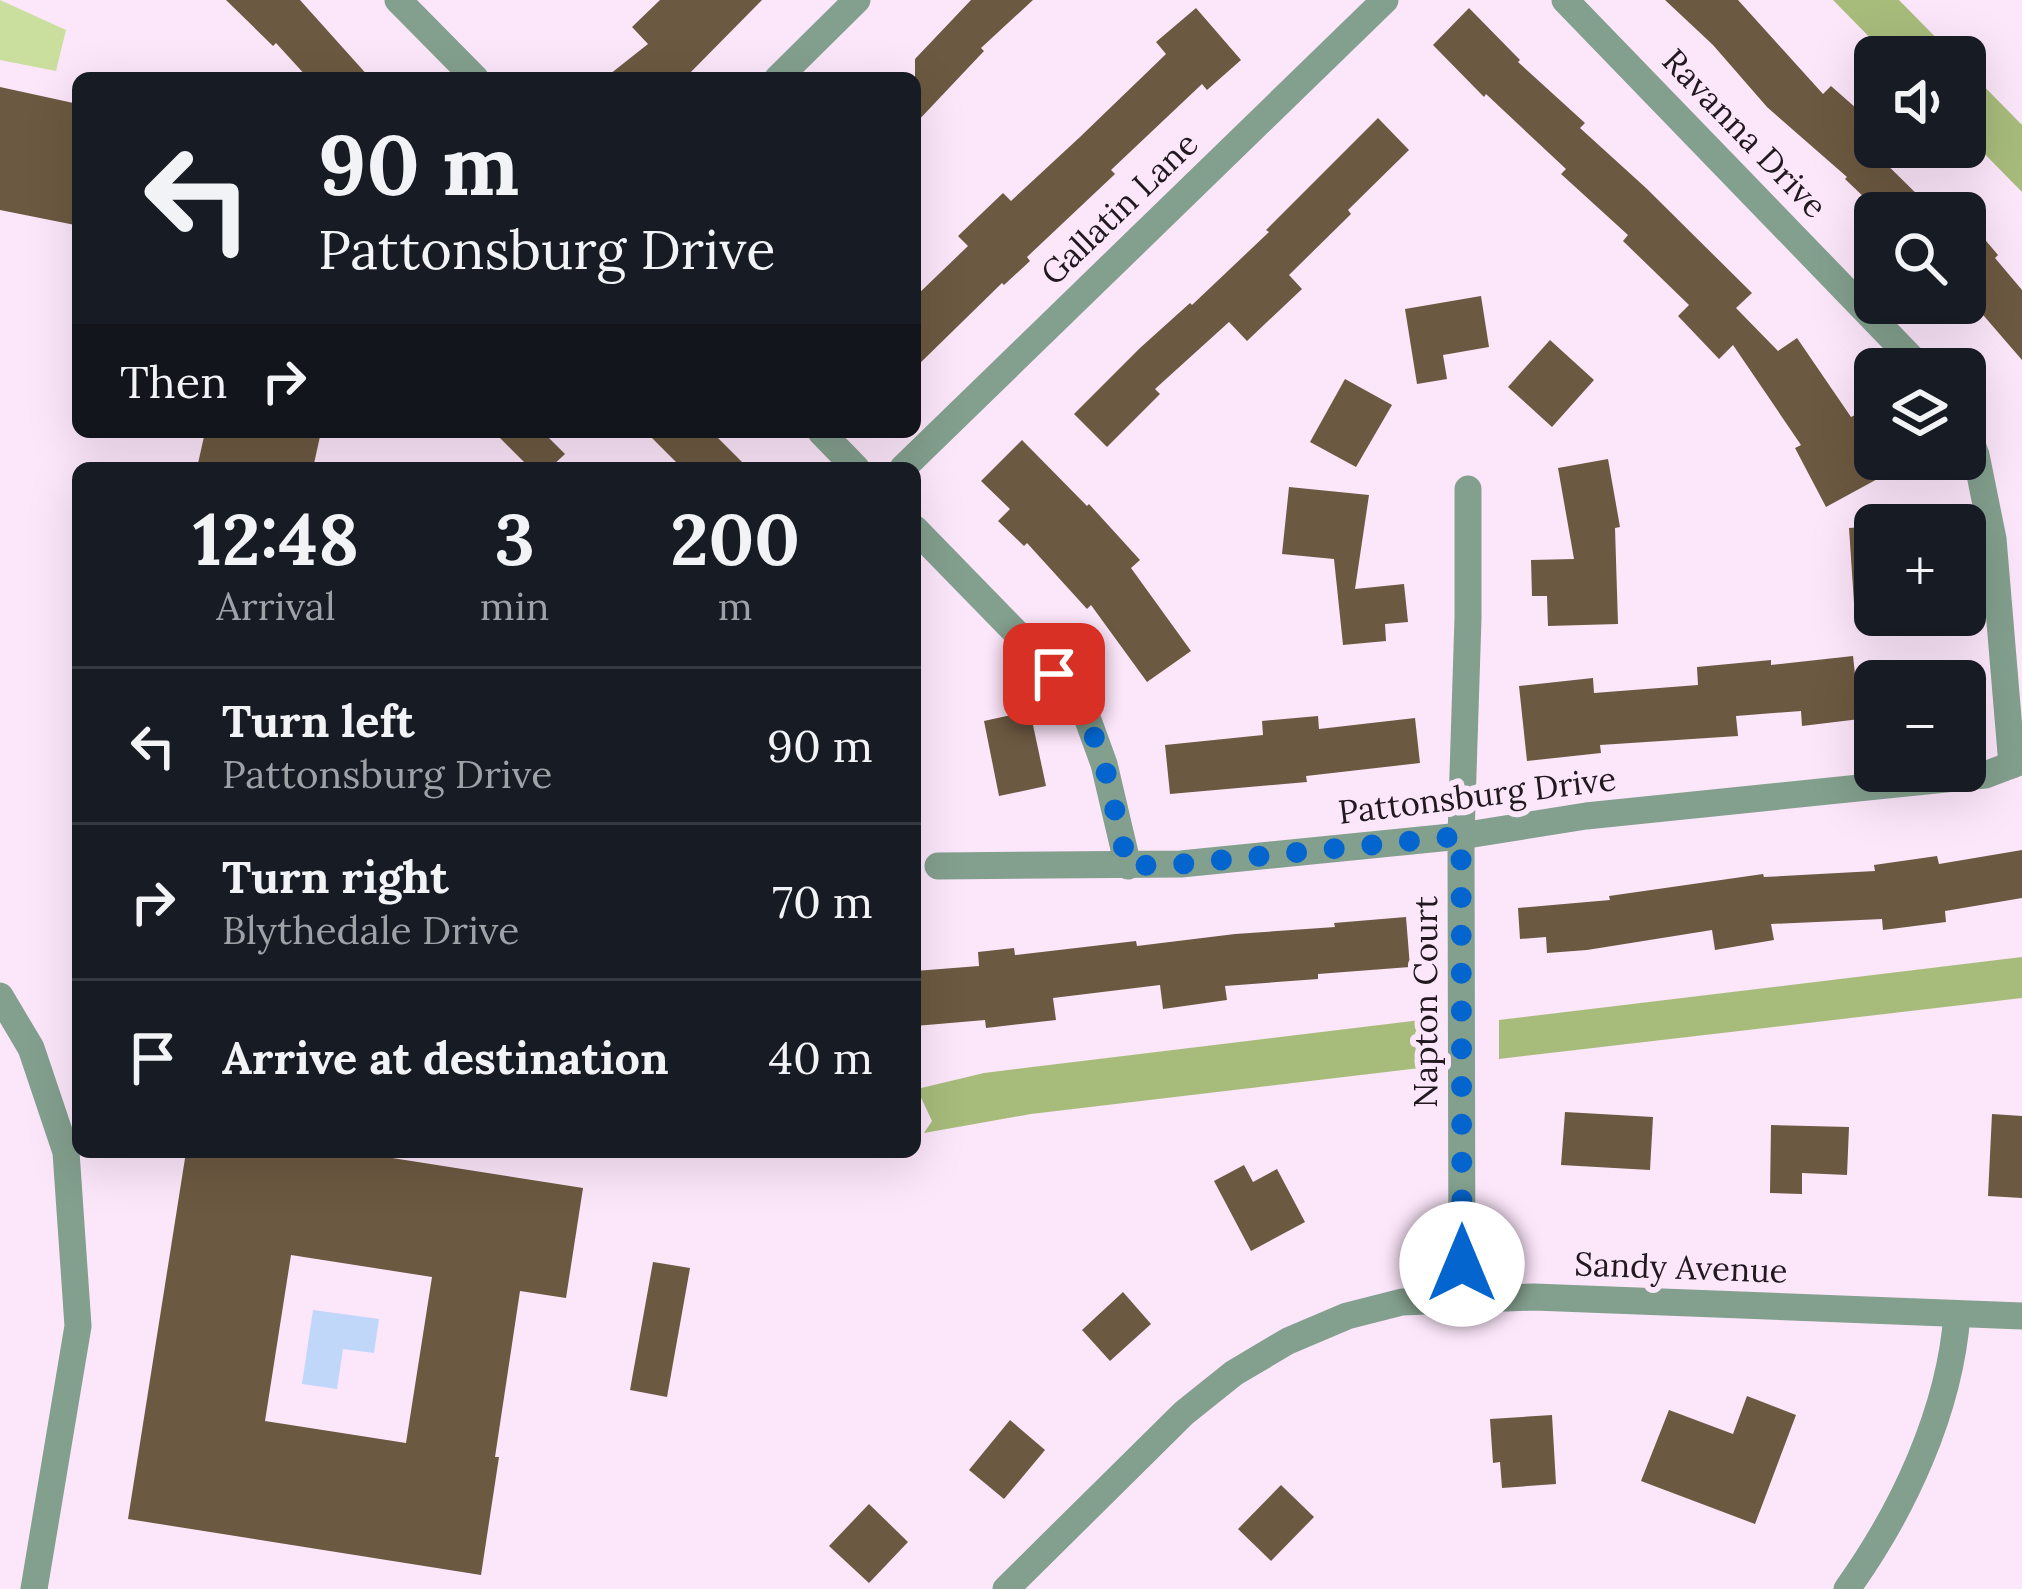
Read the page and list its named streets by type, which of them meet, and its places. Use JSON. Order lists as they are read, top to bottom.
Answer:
{
  "streets": {
    "street": [
      "Ravanna Drive",
      "Gallatin Lane",
      "Pattonsburg Drive",
      "Napton Court",
      "Sandy Avenue"
    ]
  },
  "crossings": [
    ["Pattonsburg Drive", "Napton Court"],
    ["Napton Court", "Sandy Avenue"]
  ],
  "page": {
    "map_buttons": ["+", "−"],
    "turn": ["90 m", "Pattonsburg Drive"],
    "then": "Then",
    "eta": [
      "12:48",
      "Arrival",
      "3",
      "min",
      "200",
      "m"
    ],
    "list": [
      {
        "name": "Turn left",
        "note": "Pattonsburg Drive",
        "value": "90 m"
      },
      {
        "name": "Turn right",
        "note": "Blythedale Drive",
        "value": "70 m"
      },
      {
        "name": "Arrive at destination",
        "value": "40 m"
      }
    ]
  }
}
